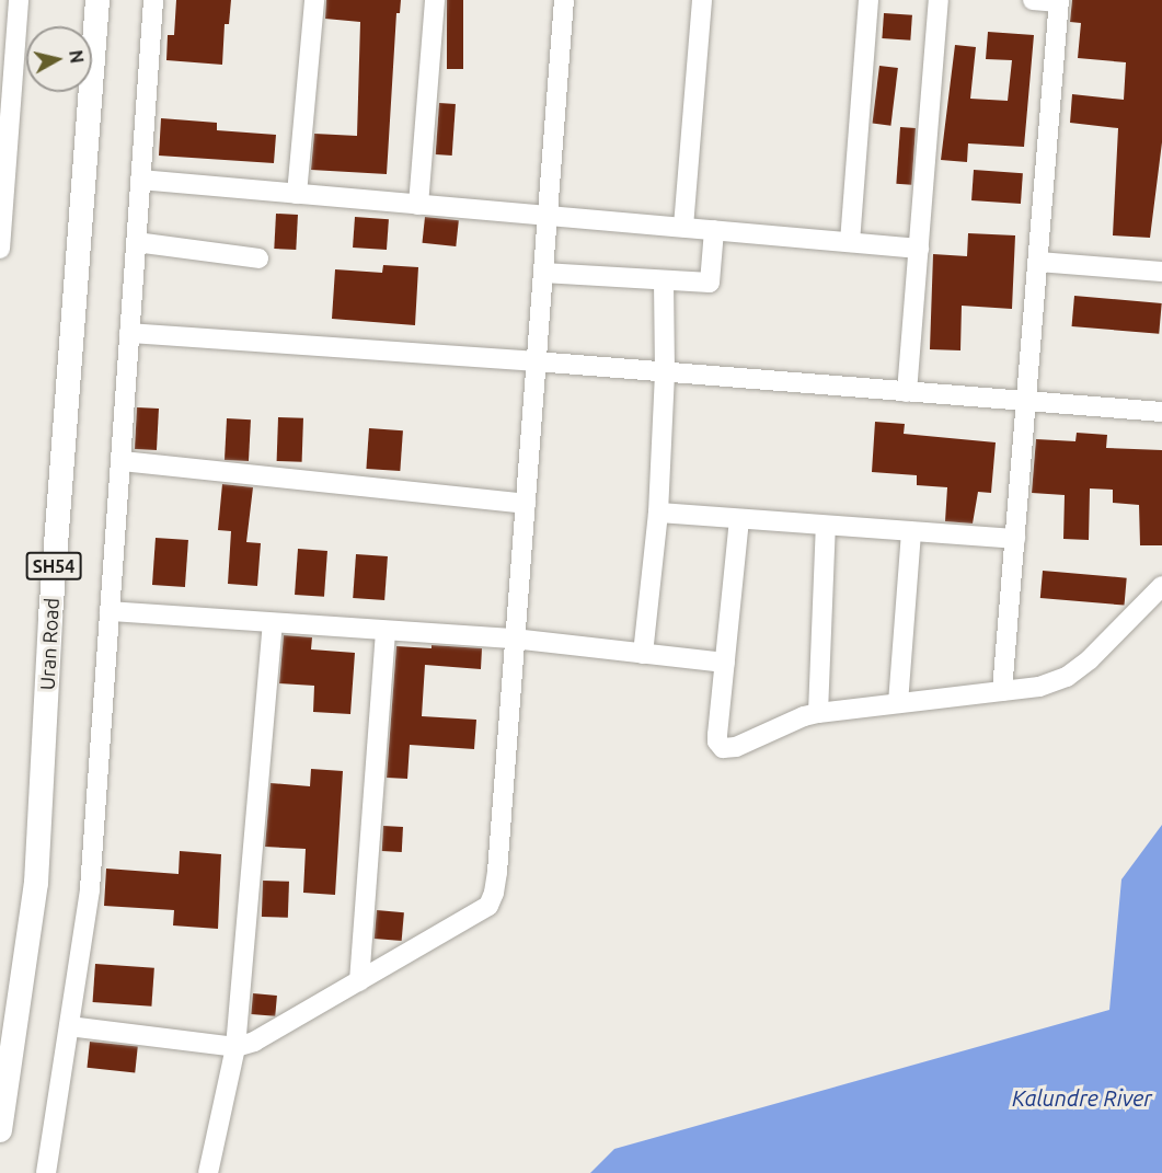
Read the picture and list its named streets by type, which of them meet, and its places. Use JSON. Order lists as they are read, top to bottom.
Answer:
{
  "streets": {
    "main road": ["SH54", "Uran Road"]
  },
  "water": ["Kalundre River"],
  "north": "right"
}
